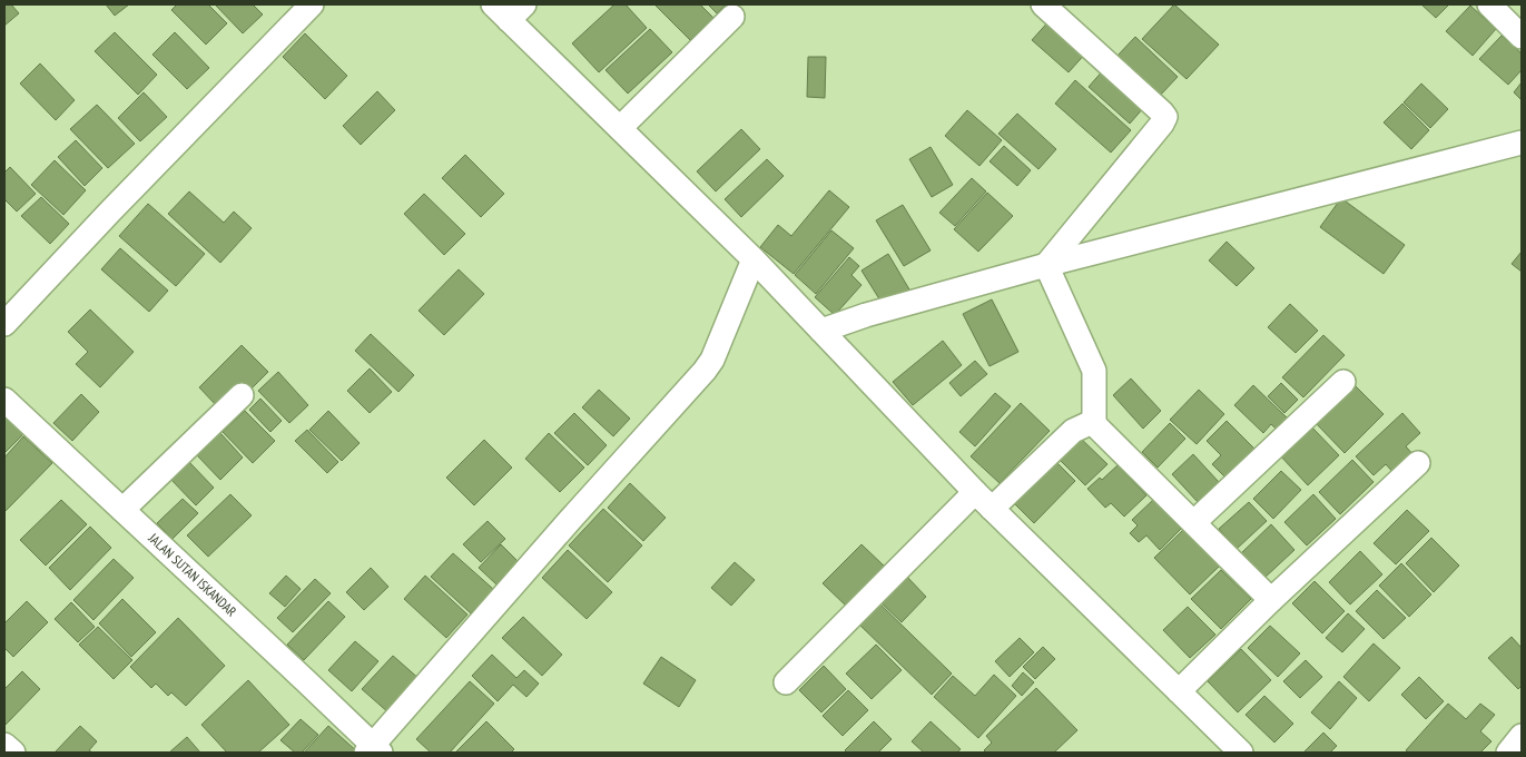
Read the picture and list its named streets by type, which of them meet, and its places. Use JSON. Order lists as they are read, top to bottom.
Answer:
{
  "streets": {
    "street": ["JALAN SUTAN ISKANDAR"]
  }
}
